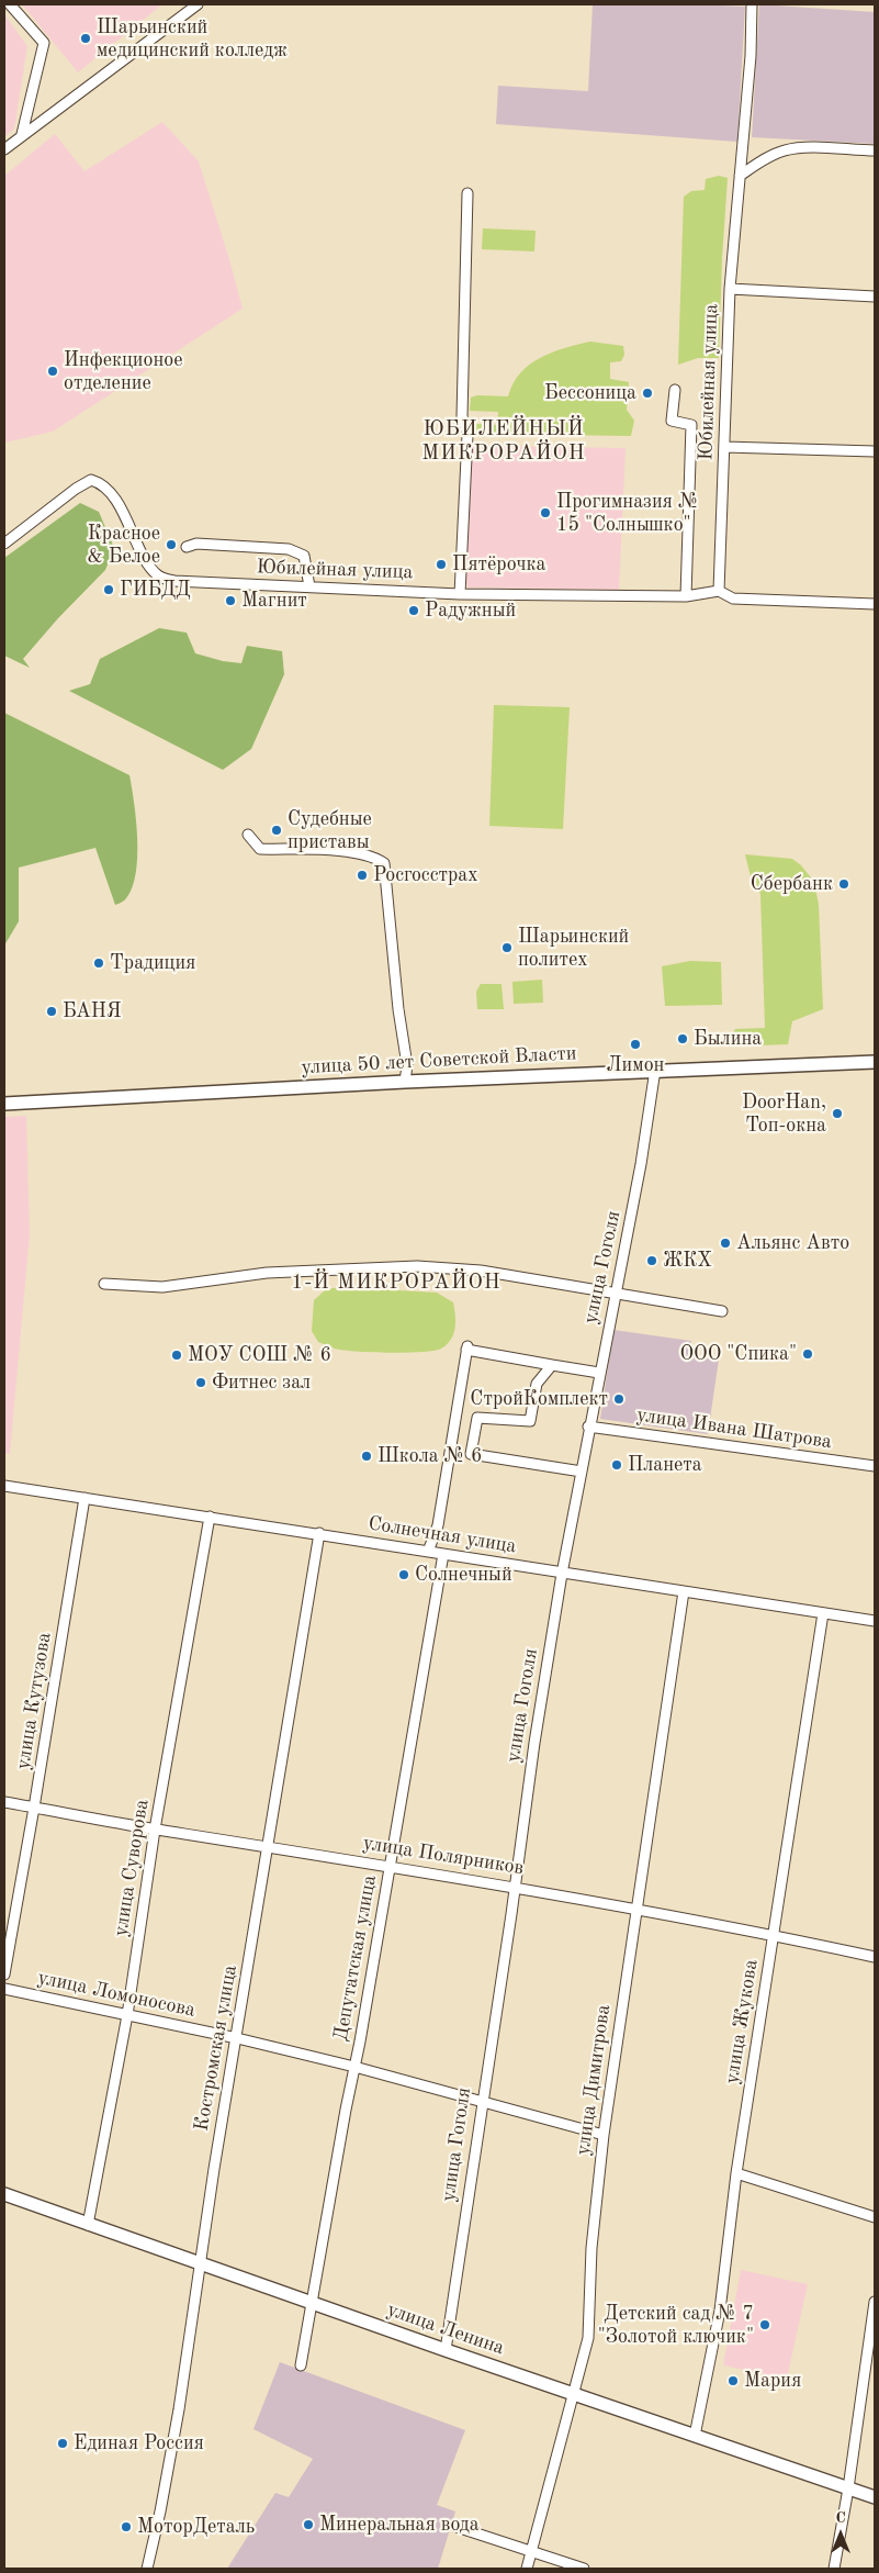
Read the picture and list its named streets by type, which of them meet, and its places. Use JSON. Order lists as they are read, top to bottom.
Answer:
{
  "streets": {
    "street": [
      "Юбилейная улица",
      "улица 50 лет Советской Власти",
      "улица Гоголя",
      "улица Ивана Шатрова",
      "Солнечная улица",
      "улица Кутузова",
      "улица Полярников",
      "улица Суворова",
      "Депутатская улица",
      "улица Ломоносова",
      "улица Жукова",
      "Костромская улица",
      "улица Димитрова",
      "улица Ленина"
    ]
  },
  "crossings": [
    ["улица 50 лет Советской Власти", "улица Гоголя"],
    ["улица Гоголя", "улица Ивана Шатрова"],
    ["улица Гоголя", "Солнечная улица"],
    ["улица Гоголя", "улица Полярников"],
    ["улица Гоголя", "улица Ломоносова"],
    ["улица Гоголя", "улица Ленина"],
    ["Солнечная улица", "улица Кутузова"],
    ["Солнечная улица", "улица Суворова"],
    ["Солнечная улица", "Депутатская улица"],
    ["Солнечная улица", "улица Жукова"],
    ["Солнечная улица", "Костромская улица"],
    ["Солнечная улица", "улица Димитрова"],
    ["улица Кутузова", "улица Полярников"],
    ["улица Полярников", "улица Суворова"],
    ["улица Полярников", "Депутатская улица"],
    ["улица Полярников", "улица Жукова"],
    ["улица Полярников", "Костромская улица"],
    ["улица Полярников", "улица Димитрова"],
    ["улица Суворова", "улица Ломоносова"],
    ["улица Суворова", "улица Ленина"],
    ["Депутатская улица", "улица Ломоносова"],
    ["Депутатская улица", "улица Ленина"],
    ["улица Ломоносова", "Костромская улица"],
    ["улица Ломоносова", "улица Димитрова"],
    ["улица Жукова", "улица Ленина"],
    ["Костромская улица", "улица Ленина"],
    ["улица Димитрова", "улица Ленина"]
  ],
  "districts": ["ЮБИЛЕЙНЫЙ МИКРОРАЙОН", "1-Й МИКРОРАЙОН"],
  "places": [
    "Шарьинский медицинский колледж",
    "Инфекционое отделение",
    "Бессоница",
    "Прогимназия № 15 \"Солнышко\"",
    "Красное & Белое",
    "Пятёрочка",
    "ГИБДД",
    "Магнит",
    "Радужный",
    "Судебные приставы",
    "Росгосстрах",
    "Сбербанк",
    "Шарьинский политех",
    "Традиция",
    "БАНЯ",
    "Былина",
    "Лимон",
    "DoorHan, Топ-окна",
    "Альянс Авто",
    "ЖКХ",
    "ООО \"Спика\"",
    "МОУ СОШ № 6",
    "Фитнес зал",
    "СтройКомплект",
    "Школа № 6",
    "Планета",
    "Солнечный",
    "Детский сад № 7 \"Золотой ключик\"",
    "Мария",
    "Единая Россия",
    "Минеральная вода",
    "МоторДеталь"
  ],
  "north": "top"
}
